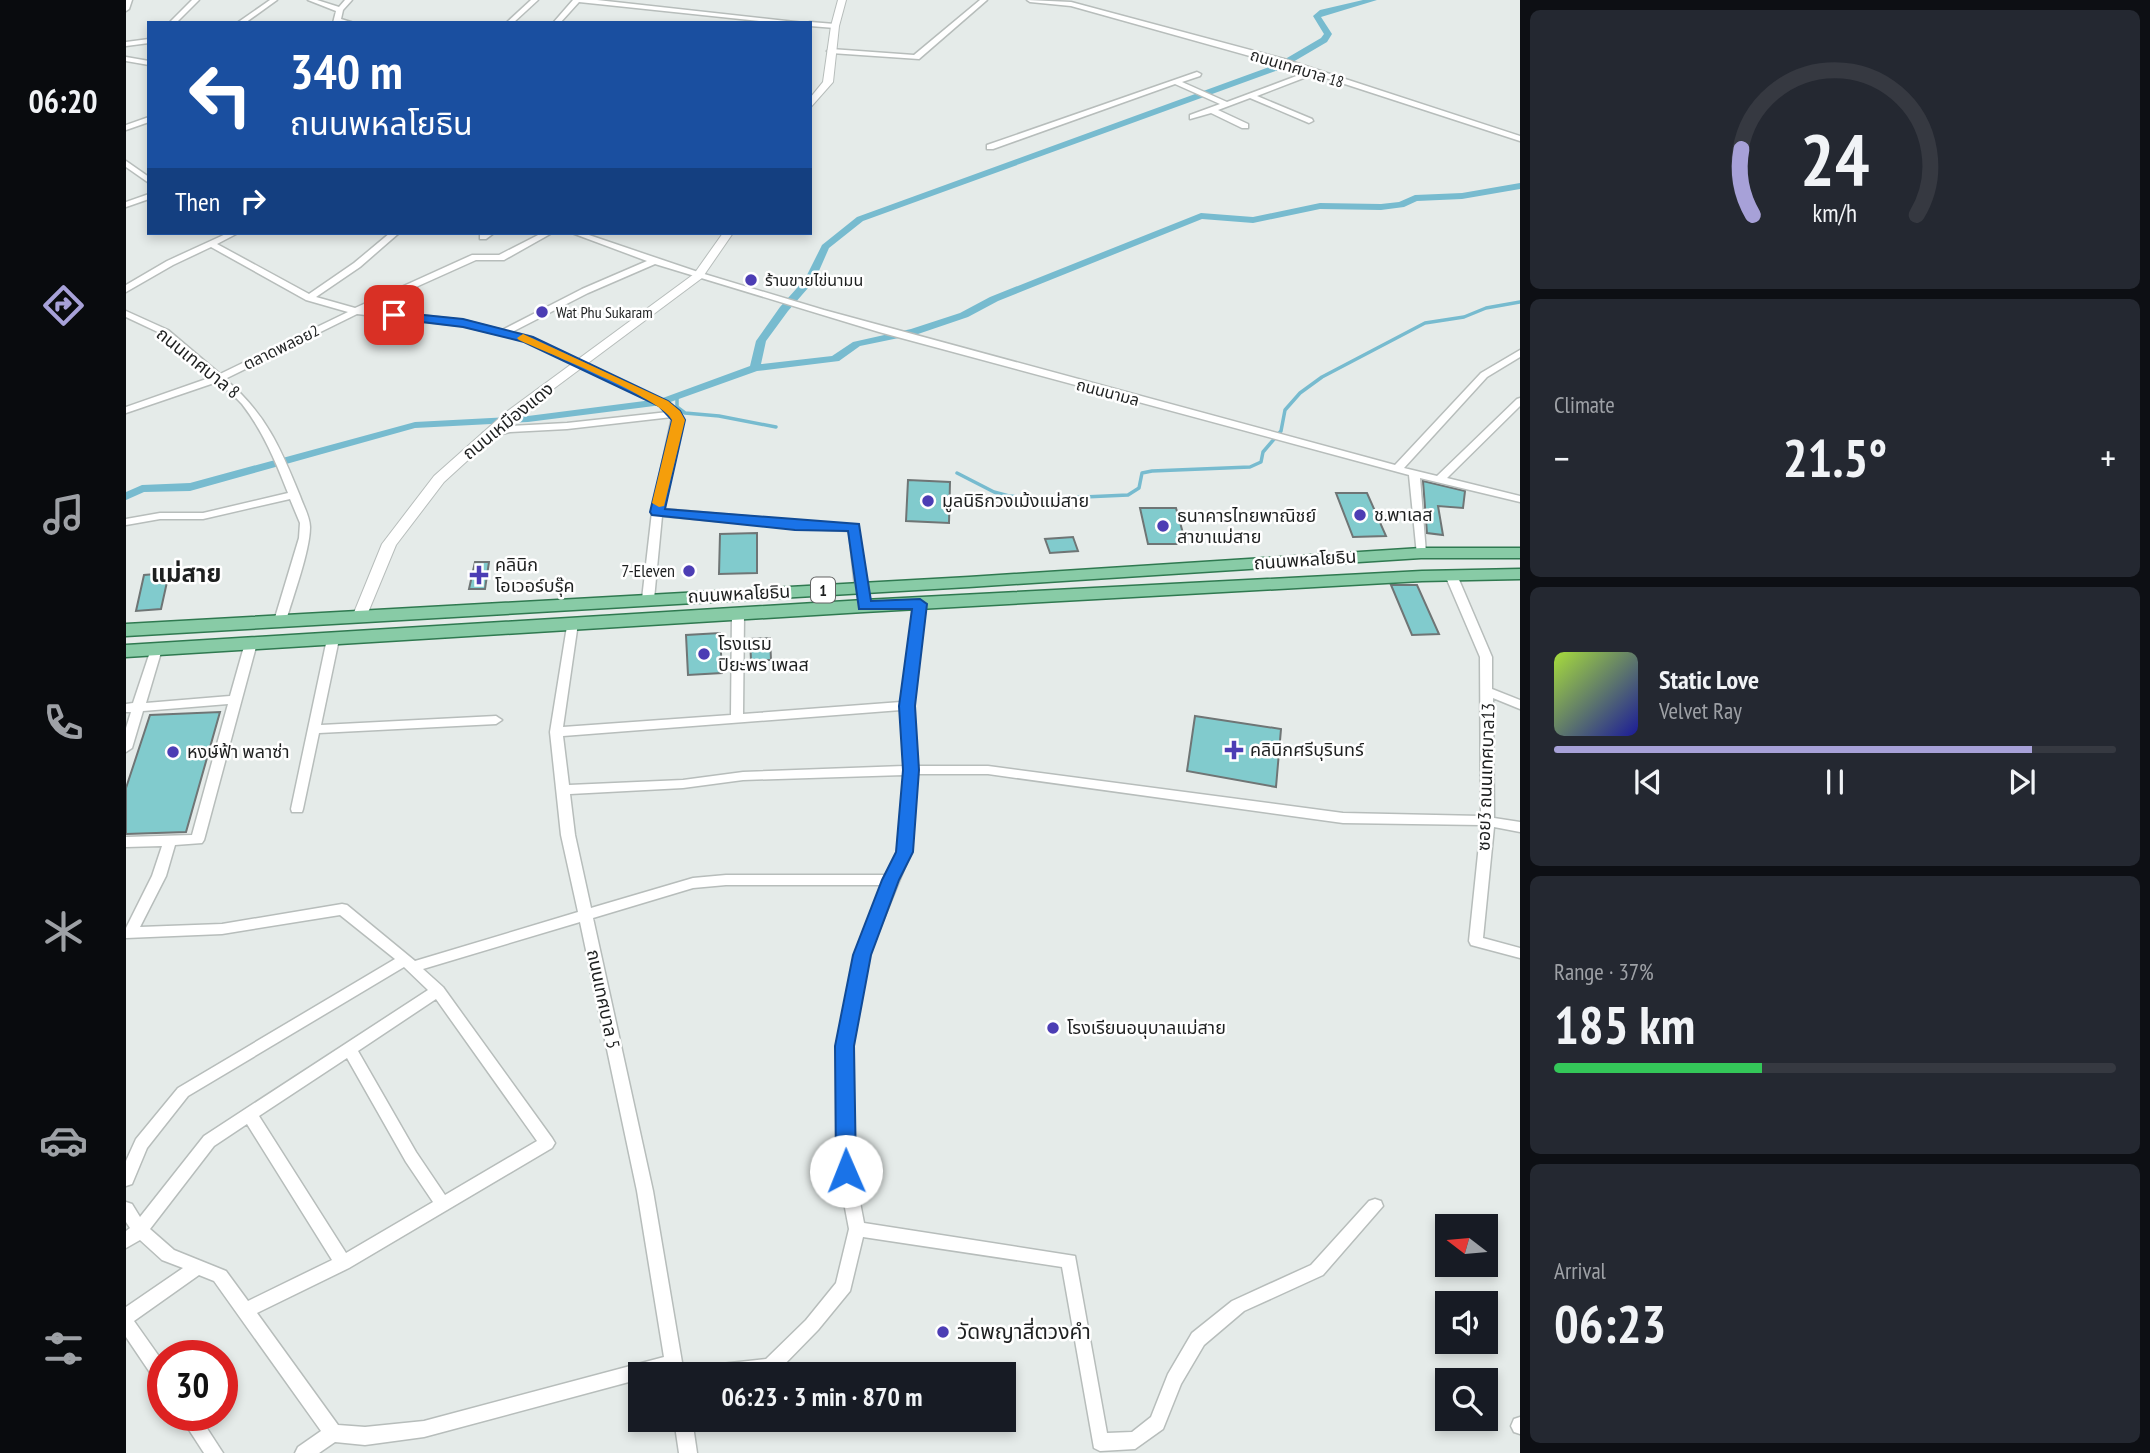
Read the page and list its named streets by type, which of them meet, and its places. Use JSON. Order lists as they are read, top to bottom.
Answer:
{
  "streets": {
    "main road": ["ถนนพหลโยธิน", "1"],
    "street": [
      "ถนนเทศบาล 18",
      "ตลาดพลอย2",
      "ถนนเทศบาล 8",
      "ถนนนามล",
      "ถนนเหมืองแดง",
      "ซอย3 ถนนเทศบาล13",
      "ถนนเทศบาล 5"
    ]
  },
  "crossings": [
    ["ตลาดพลอย2", "ถนนเทศบาล 8"],
    ["ถนนเทศบาล 8", "ถนนพหลโยธิน"],
    ["ถนนนามล", "ถนนเหมืองแดง"],
    ["ถนนเหมืองแดง", "ถนนพหลโยธิน"],
    ["ถนนพหลโยธิน", "ซอย3 ถนนเทศบาล13"],
    ["ถนนพหลโยธิน", "ถนนเทศบาล 5"]
  ],
  "districts": ["แม่สาย"],
  "places": {
    "other": [
      "ร้านขายไข่นามน",
      "Wat Phu Sukaram",
      "มูลนิธิกวงเม้งแม่สาย",
      "ช.พาเลส",
      "ธนาคารไทยพาณิชย์ สาขาแม่สาย",
      "7-Eleven",
      "โรงแรม ปิยะพร เพลส",
      "หงษ์ฟ้า พลาซ่า",
      "โรงเรียนอนุบาลแม่สาย",
      "วัดพญาสี่ตวงคำ"
    ],
    "health": ["คลินิก โอเวอร์บรุ๊ค", "คลินิกศรีบุรินทร์"]
  },
  "north": "left",
  "page": {
    "tabs": "06:20",
    "turn": ["340 m", "ถนนพหลโยธิน"],
    "then": "Then",
    "tile": [
      "Climate",
      ["Range · 37%", "185 km"],
      ["Arrival", "06:23"]
    ],
    "heat": ["−", "21.5°", "+"],
    "song": ["Static Love", "Velvet Ray"],
    "limit": "30",
    "trip": "06:23 · 3 min · 870 m",
    "gauge": ["24", "km/h"]
  }
}
